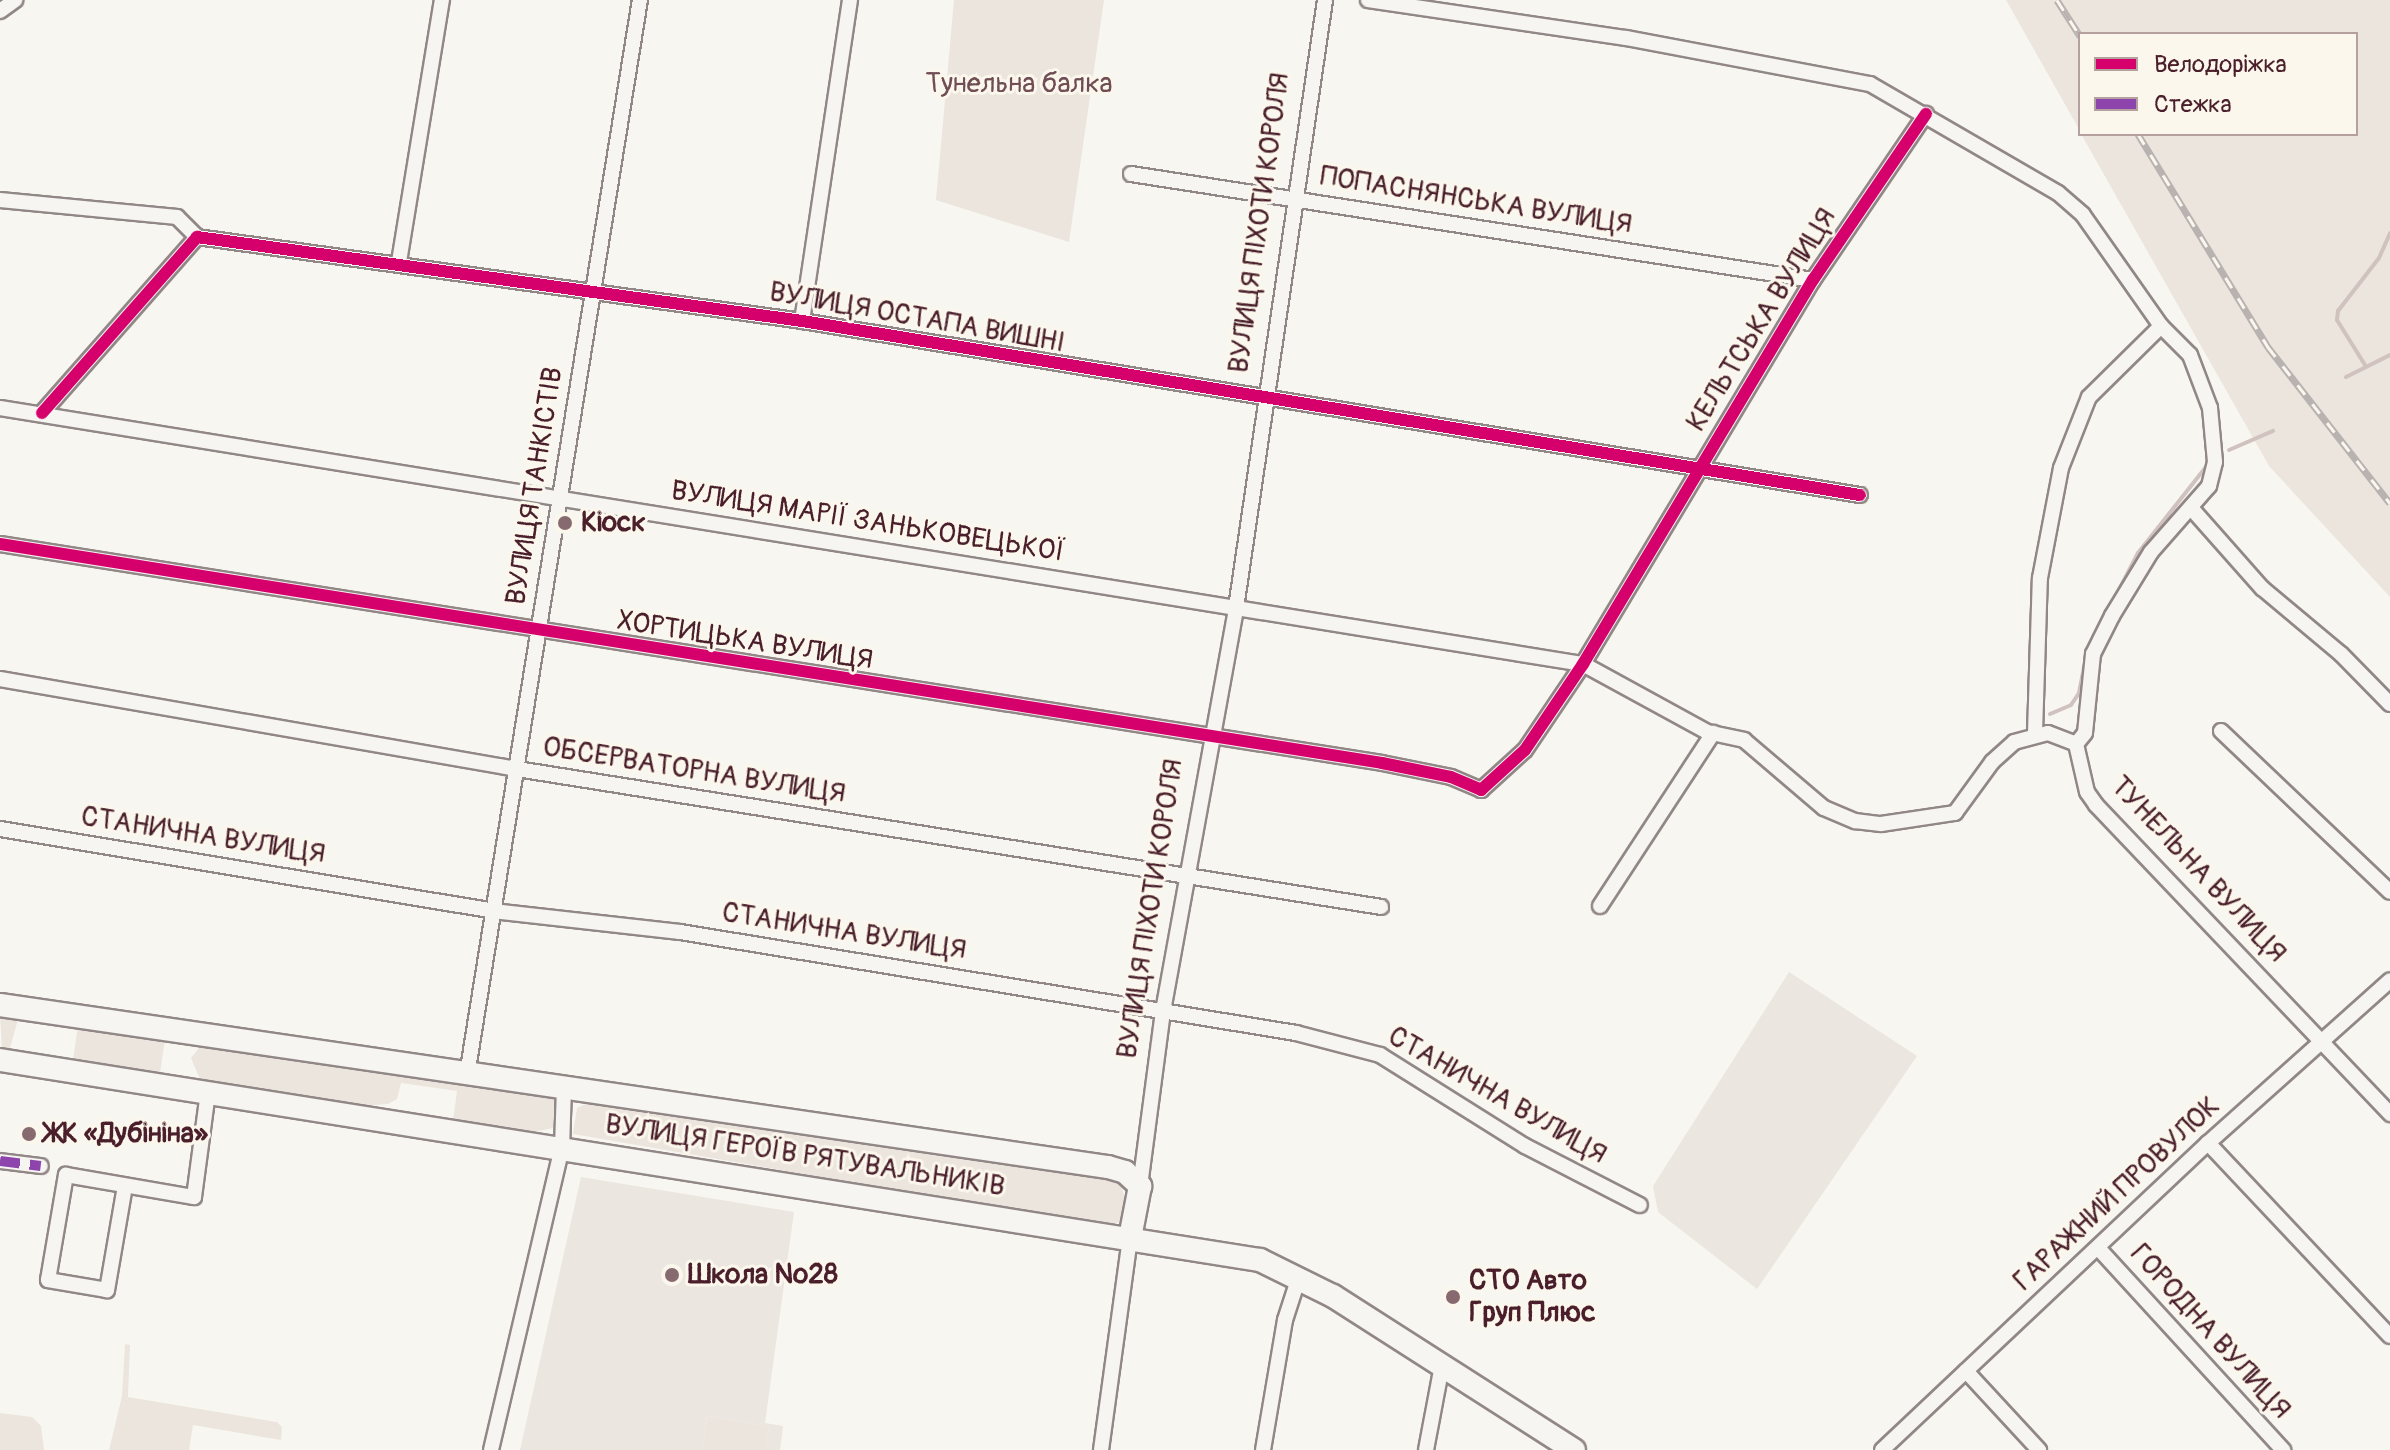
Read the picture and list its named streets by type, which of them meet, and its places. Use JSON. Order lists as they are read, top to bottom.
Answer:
{
  "streets": {
    "main road": ["ВУЛИЦЯ ПІХОТИ КОРОЛЯ", "ВУЛИЦЯ ГЕРОЇВ РЯТУВАЛЬНИКІВ"],
    "street": [
      "ПОПАСНЯНСЬКА ВУЛИЦЯ",
      "ВУЛИЦЯ ОСТАПА ВИШНІ",
      "КЕЛЬТСЬКА ВУЛИЦЯ",
      "ВУЛИЦЯ ТАНКІСТІВ",
      "ВУЛИЦЯ МАРІЇ ЗАНЬКОВЕЦЬКОЇ",
      "ХОРТИЦЬКА ВУЛИЦЯ",
      "ОБСЕРВАТОРНА ВУЛИЦЯ",
      "СТАНИЧНА ВУЛИЦЯ",
      "ТУНЕЛЬНА ВУЛИЦЯ",
      "ГАРАЖНИЙ ПРОВУЛОК",
      "ГОРОДНА ВУЛИЦЯ"
    ]
  },
  "crossings": [
    ["ПОПАСНЯНСЬКА ВУЛИЦЯ", "ВУЛИЦЯ ПІХОТИ КОРОЛЯ"],
    ["ПОПАСНЯНСЬКА ВУЛИЦЯ", "КЕЛЬТСЬКА ВУЛИЦЯ"],
    ["ВУЛИЦЯ ПІХОТИ КОРОЛЯ", "ВУЛИЦЯ ОСТАПА ВИШНІ"],
    ["ВУЛИЦЯ ПІХОТИ КОРОЛЯ", "ВУЛИЦЯ МАРІЇ ЗАНЬКОВЕЦЬКОЇ"],
    ["ВУЛИЦЯ ПІХОТИ КОРОЛЯ", "ХОРТИЦЬКА ВУЛИЦЯ"],
    ["ВУЛИЦЯ ПІХОТИ КОРОЛЯ", "ОБСЕРВАТОРНА ВУЛИЦЯ"],
    ["ВУЛИЦЯ ПІХОТИ КОРОЛЯ", "СТАНИЧНА ВУЛИЦЯ"],
    ["ВУЛИЦЯ ПІХОТИ КОРОЛЯ", "ВУЛИЦЯ ГЕРОЇВ РЯТУВАЛЬНИКІВ"],
    ["ВУЛИЦЯ ОСТАПА ВИШНІ", "КЕЛЬТСЬКА ВУЛИЦЯ"],
    ["ВУЛИЦЯ ОСТАПА ВИШНІ", "ВУЛИЦЯ ТАНКІСТІВ"],
    ["КЕЛЬТСЬКА ВУЛИЦЯ", "ВУЛИЦЯ МАРІЇ ЗАНЬКОВЕЦЬКОЇ"],
    ["КЕЛЬТСЬКА ВУЛИЦЯ", "ХОРТИЦЬКА ВУЛИЦЯ"],
    ["ВУЛИЦЯ ТАНКІСТІВ", "ВУЛИЦЯ МАРІЇ ЗАНЬКОВЕЦЬКОЇ"],
    ["ВУЛИЦЯ ТАНКІСТІВ", "ХОРТИЦЬКА ВУЛИЦЯ"],
    ["ВУЛИЦЯ ТАНКІСТІВ", "ОБСЕРВАТОРНА ВУЛИЦЯ"],
    ["ВУЛИЦЯ ТАНКІСТІВ", "СТАНИЧНА ВУЛИЦЯ"],
    ["ВУЛИЦЯ ТАНКІСТІВ", "ВУЛИЦЯ ГЕРОЇВ РЯТУВАЛЬНИКІВ"],
    ["ТУНЕЛЬНА ВУЛИЦЯ", "ГАРАЖНИЙ ПРОВУЛОК"],
    ["ГАРАЖНИЙ ПРОВУЛОК", "ГОРОДНА ВУЛИЦЯ"]
  ],
  "parks": ["Тунельна балка"],
  "places": [
    "Кіоск",
    "ЖК «Дубініна»",
    "Школа №28",
    "СТО Авто Груп Плюс"
  ],
  "legend": ["Велодоріжка", "Стежка"]
}
